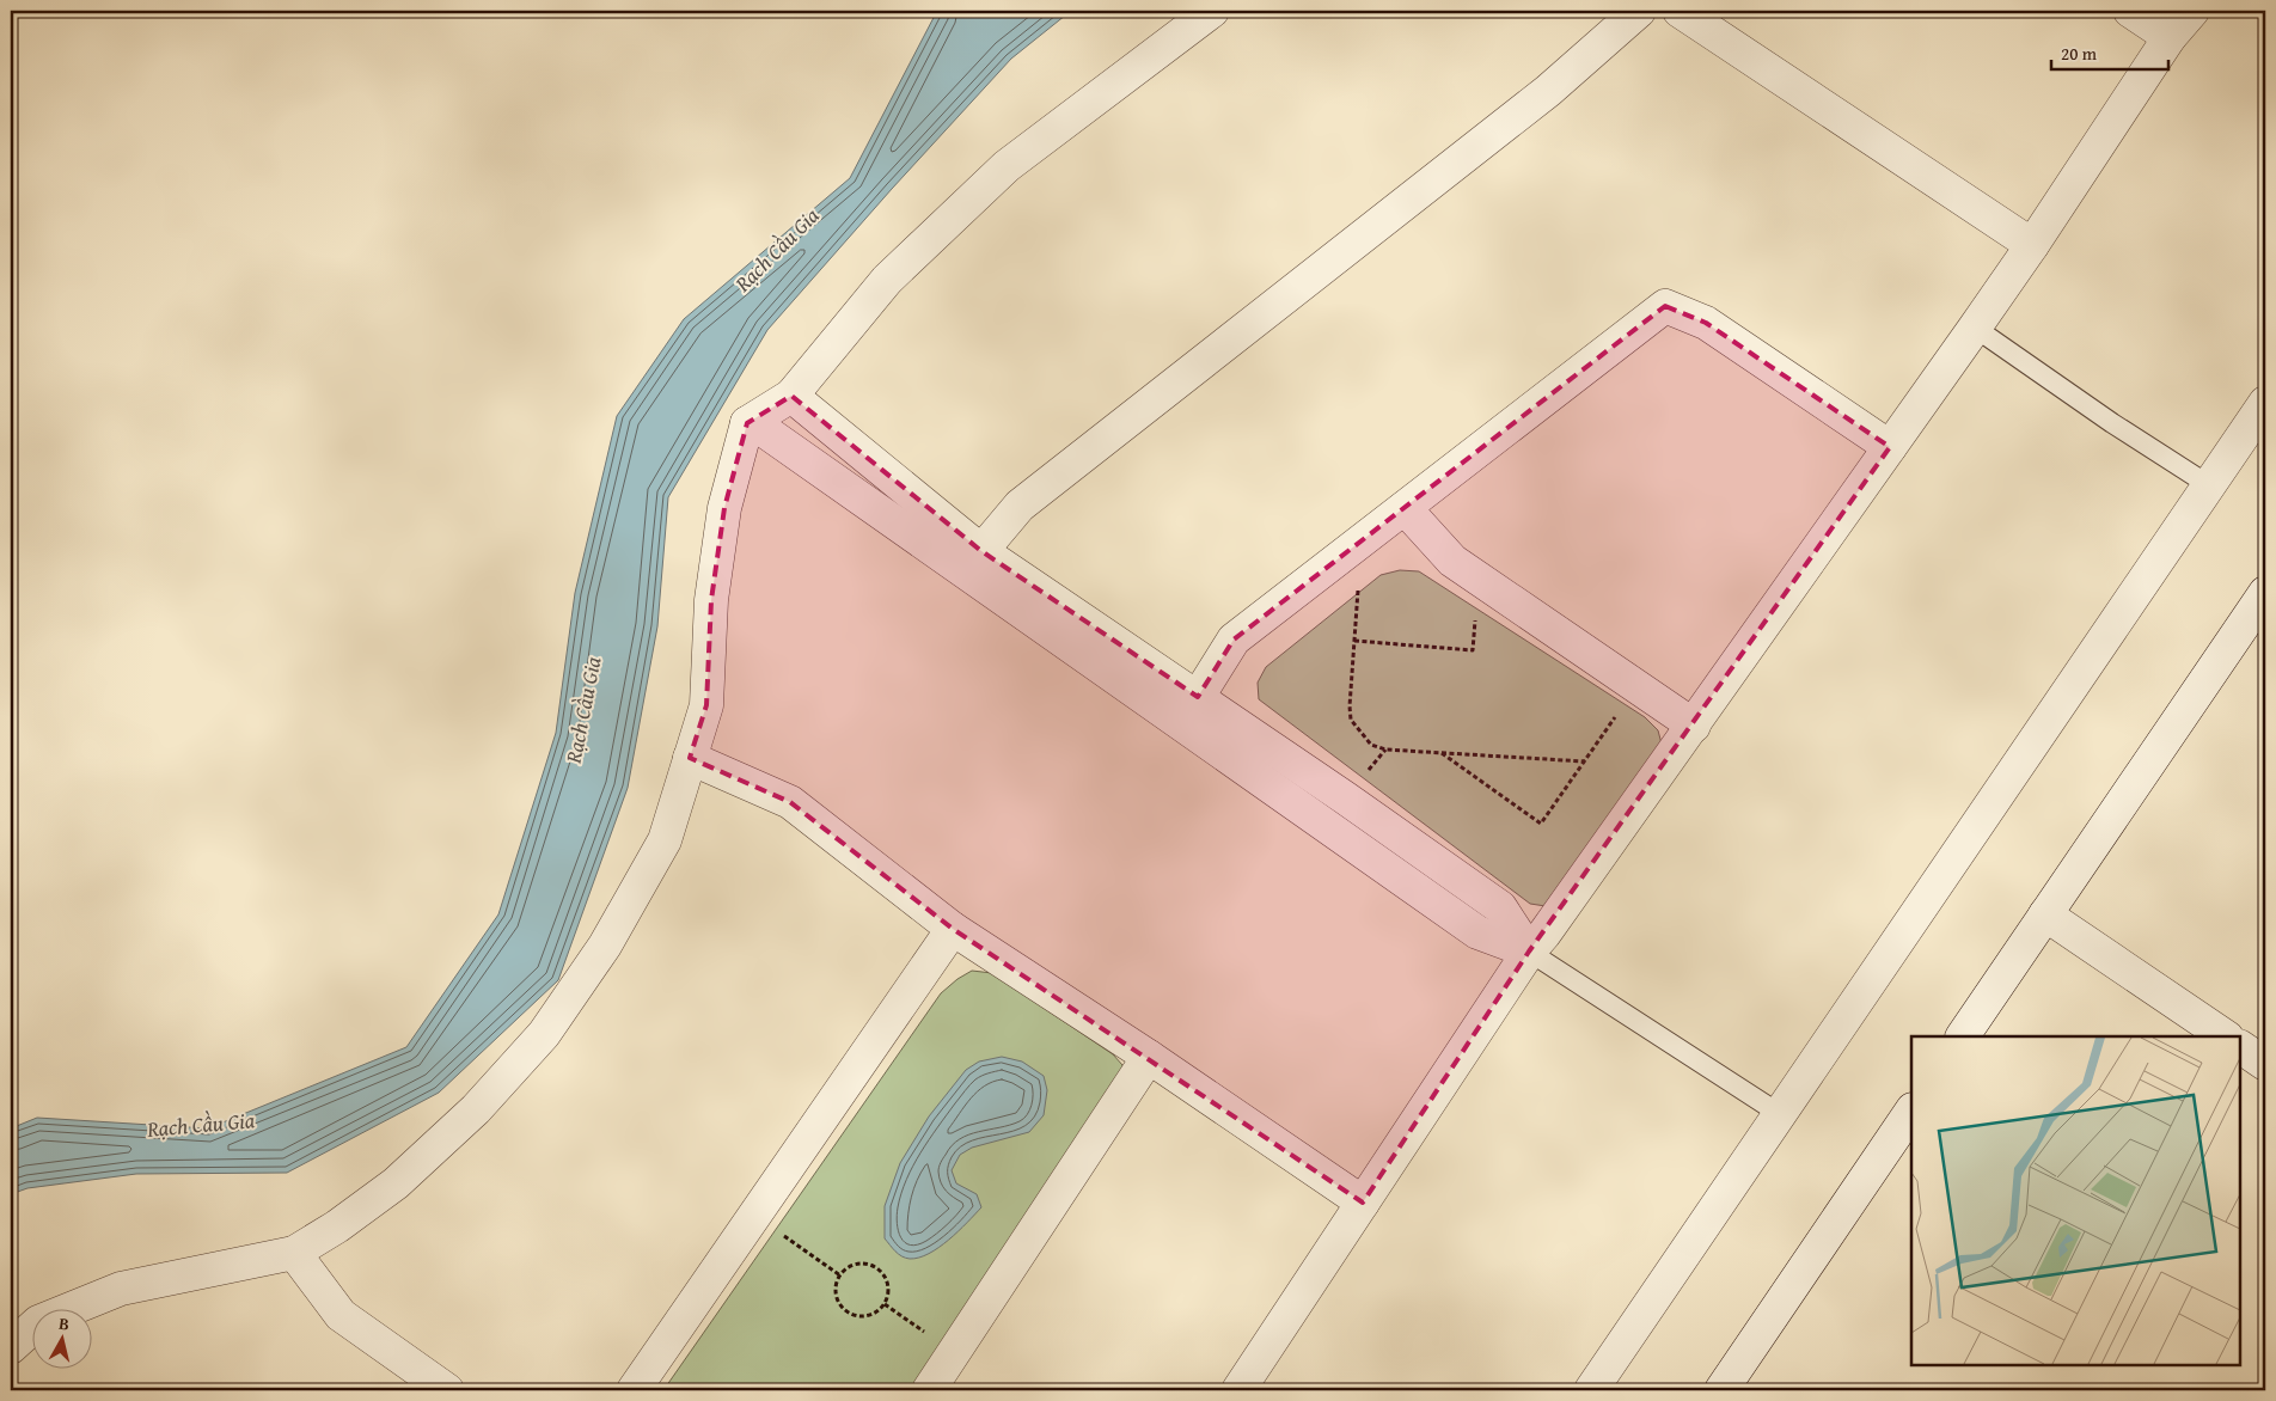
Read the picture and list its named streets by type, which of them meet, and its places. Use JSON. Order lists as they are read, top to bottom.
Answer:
{
  "water": ["Rạch Cầu Gia"],
  "scale_bar": "20 m",
  "north": "top"
}
